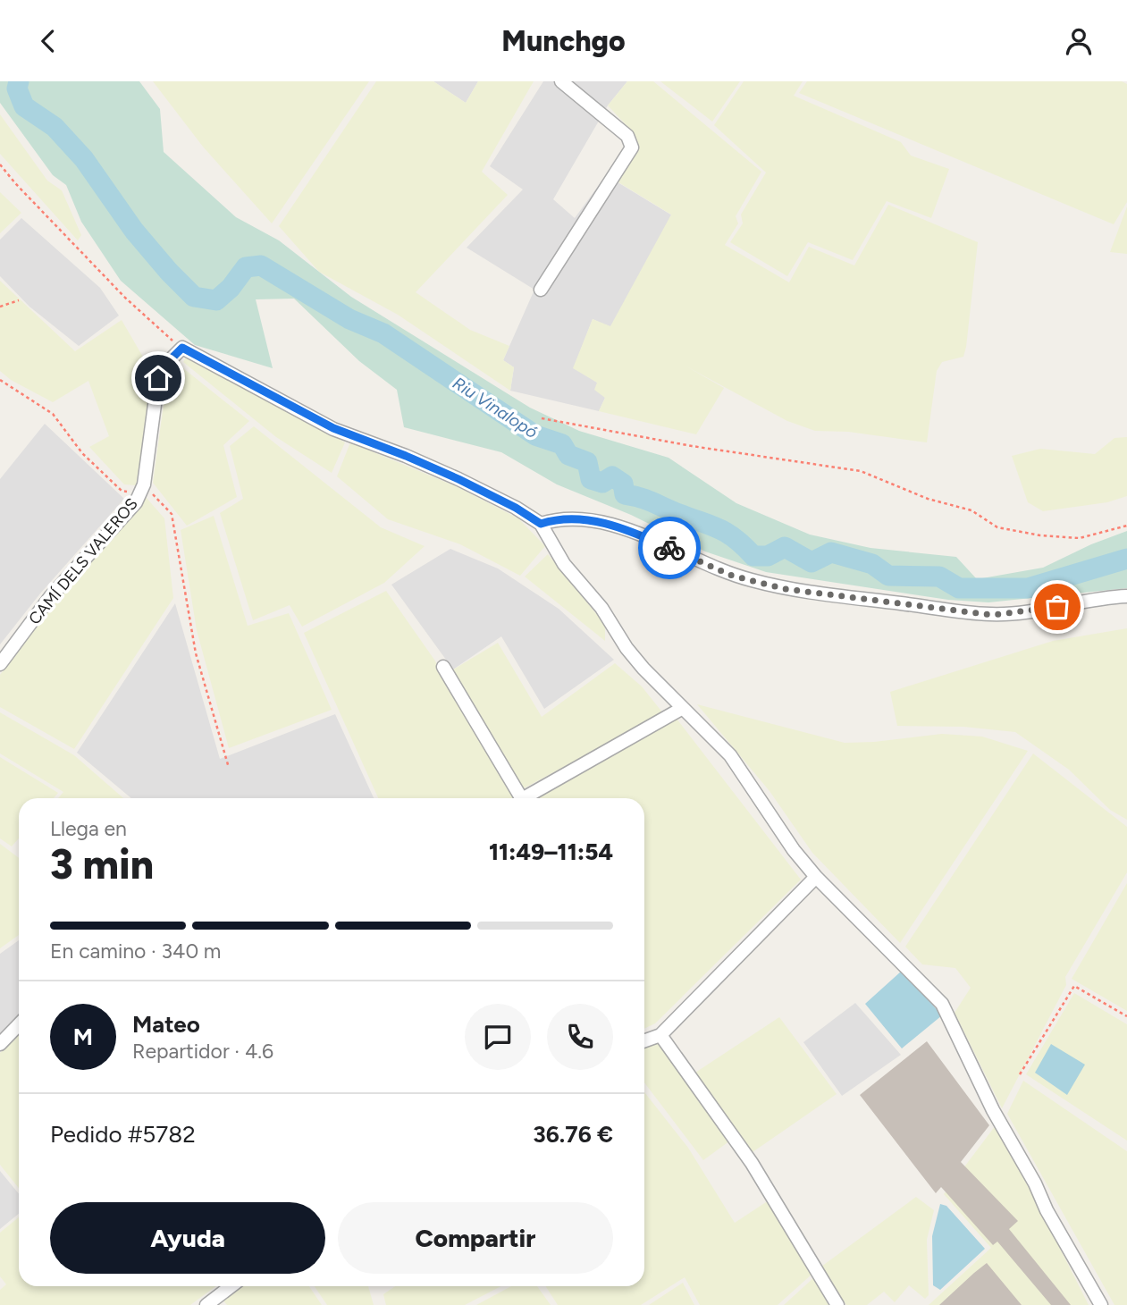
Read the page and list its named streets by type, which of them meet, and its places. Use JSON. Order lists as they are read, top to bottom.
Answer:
{
  "streets": {
    "street": ["CAMÍ DELS VALEROS"]
  },
  "water": ["Riu Vinalopó"],
  "page": {
    "header": "Munchgo",
    "heading": ["3 min", "Llega en", "11:49–11:54"],
    "panel": [
      "Mateo",
      "Repartidor · 4.6",
      "Pedido #5782",
      "36.76 €"
    ],
    "bar": "En camino · 340 m",
    "round": "M",
    "buttons": ["Ayuda", "Compartir"]
  }
}
